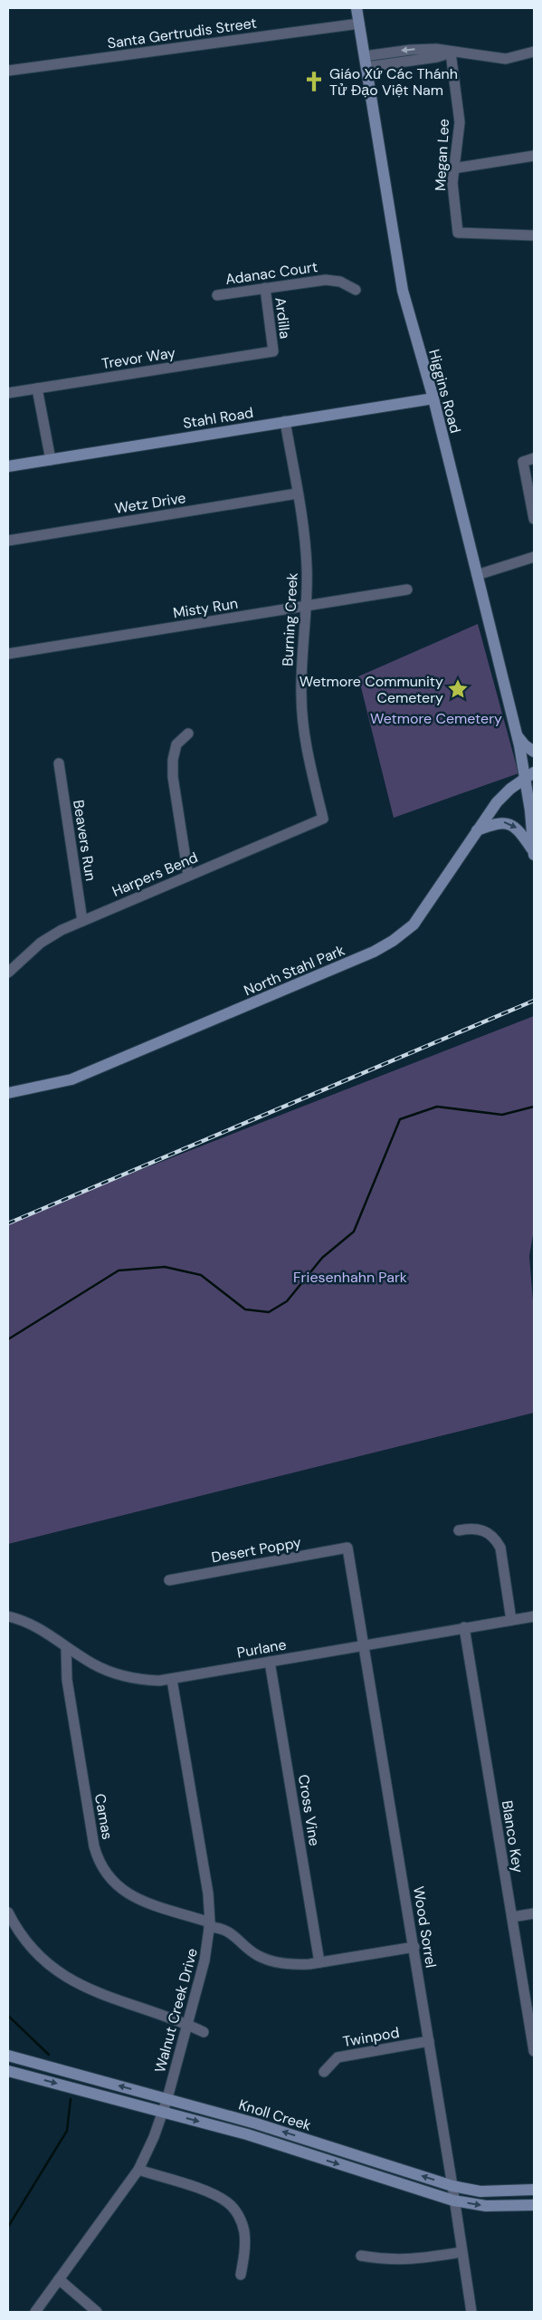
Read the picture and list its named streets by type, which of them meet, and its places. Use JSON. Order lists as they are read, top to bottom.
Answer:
{
  "streets": {
    "street": [
      "Santa Gertrudis Street",
      "Megan Lee",
      "Adanac Court",
      "Ardilla",
      "Trevor Way",
      "Higgins Road",
      "Stahl Road",
      "Wetz Drive",
      "Misty Run",
      "Burning Creek",
      "Beavers Run",
      "Harpers Bend",
      "North Stahl Park",
      "Desert Poppy",
      "Purlane",
      "Cross Vine",
      "Camas",
      "Blanco Key",
      "Wood Sorrel",
      "Walnut Creek Drive",
      "Twinpod",
      "Knoll Creek"
    ]
  },
  "crossings": [
    ["Santa Gertrudis Street", "Higgins Road"],
    ["Adanac Court", "Ardilla"],
    ["Ardilla", "Trevor Way"],
    ["Higgins Road", "Stahl Road"],
    ["Higgins Road", "North Stahl Park"],
    ["Stahl Road", "Burning Creek"],
    ["Wetz Drive", "Burning Creek"],
    ["Misty Run", "Burning Creek"],
    ["Burning Creek", "Harpers Bend"],
    ["Beavers Run", "Harpers Bend"],
    ["Desert Poppy", "Wood Sorrel"],
    ["Purlane", "Cross Vine"],
    ["Purlane", "Camas"],
    ["Purlane", "Blanco Key"],
    ["Purlane", "Wood Sorrel"],
    ["Purlane", "Walnut Creek Drive"],
    ["Cross Vine", "Camas"],
    ["Camas", "Wood Sorrel"],
    ["Camas", "Walnut Creek Drive"],
    ["Wood Sorrel", "Twinpod"],
    ["Wood Sorrel", "Knoll Creek"],
    ["Walnut Creek Drive", "Knoll Creek"]
  ],
  "parks": ["Wetmore Cemetery", "Friesenhahn Park"],
  "places": {
    "church": ["Giáo Xứ Các Thánh Tử Đạo Việt Nam"],
    "place": ["Wetmore Community Cemetery"]
  }
}
